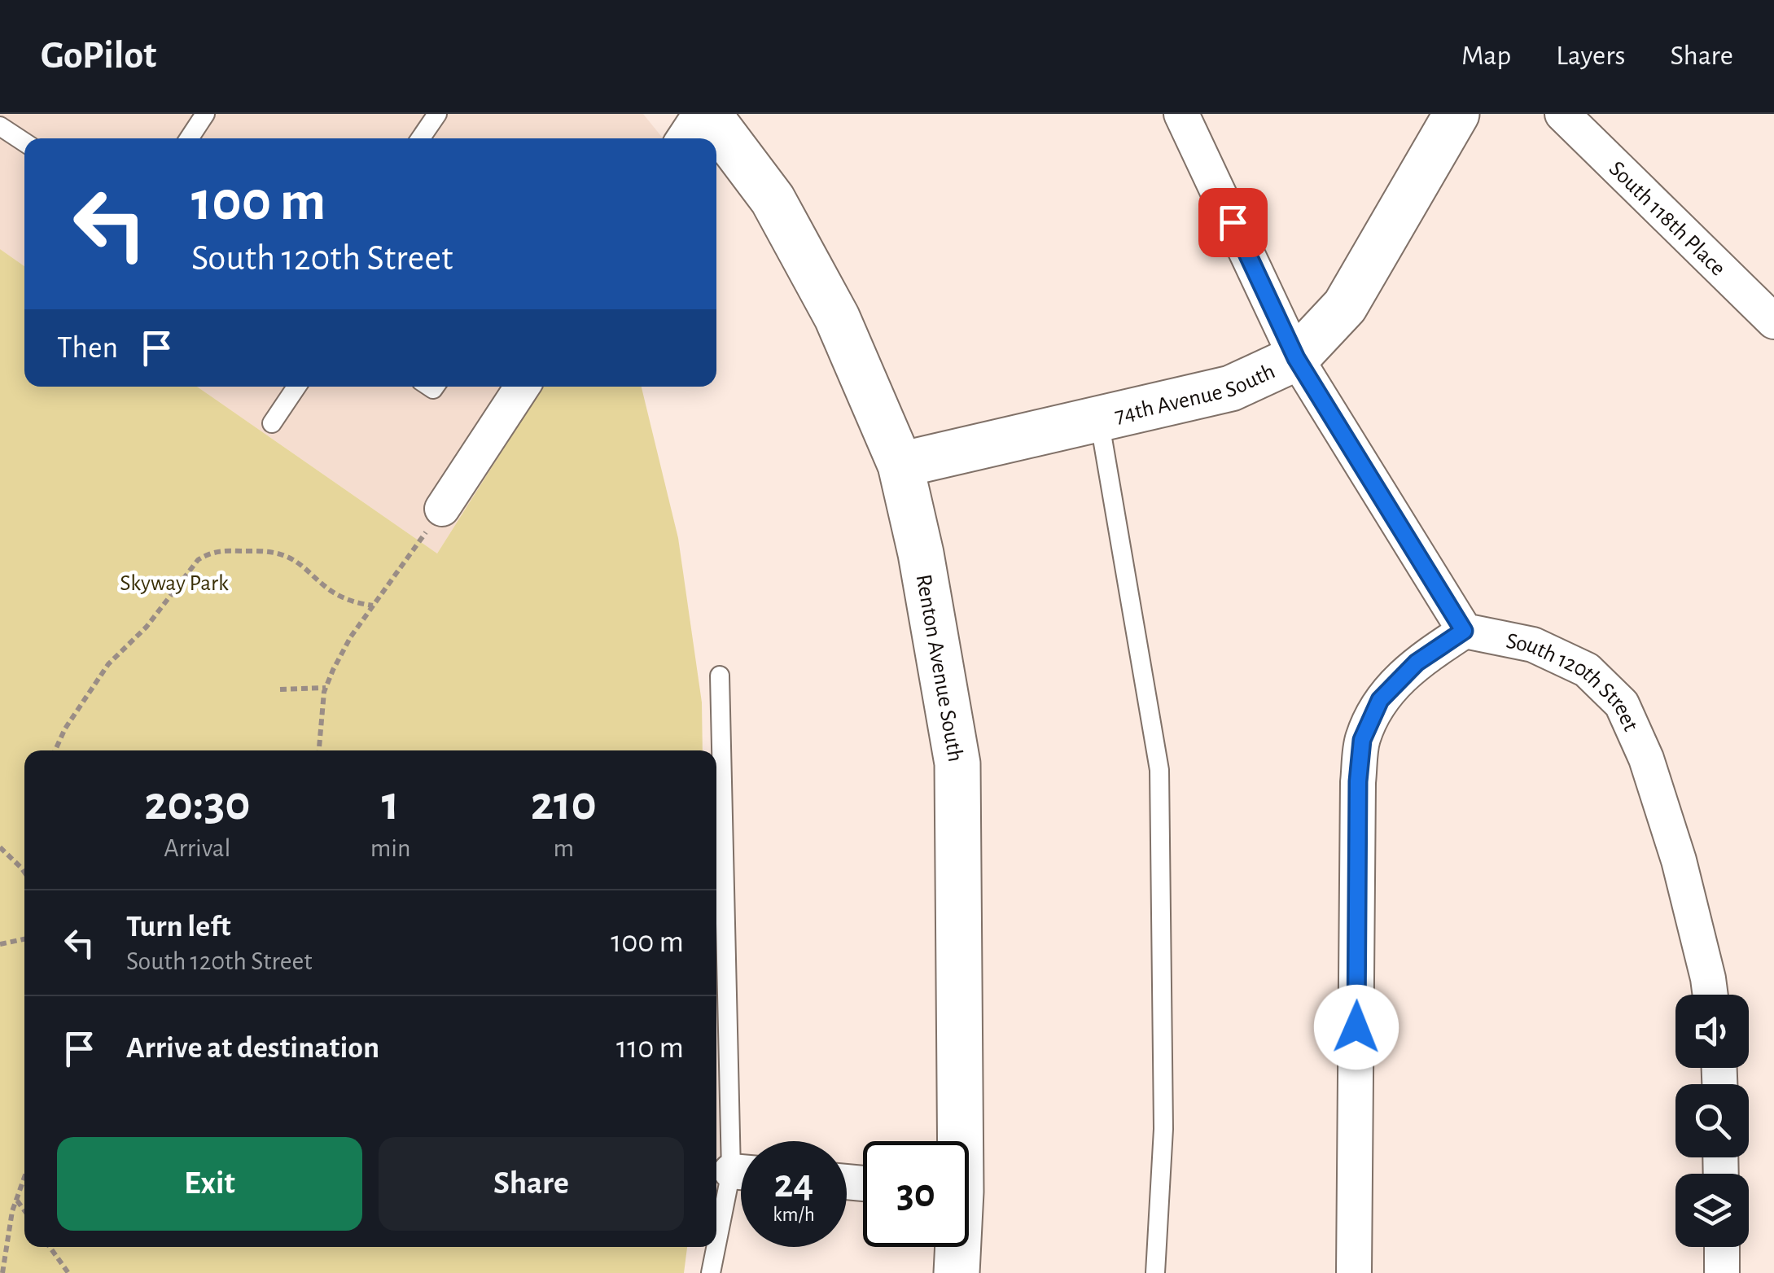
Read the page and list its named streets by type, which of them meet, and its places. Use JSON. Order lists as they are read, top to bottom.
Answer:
{
  "streets": {
    "main road": ["74th Avenue South", "Renton Avenue South"],
    "street": ["South 118th Place", "South 120th Street"]
  },
  "crossings": [
    ["74th Avenue South", "Renton Avenue South"]
  ],
  "parks": ["Skyway Park"],
  "page": {
    "header": "GoPilot",
    "nav": ["Map", "Layers", "Share"],
    "turn": ["100 m", "South 120th Street"],
    "then": "Then",
    "eta": [
      "20:30",
      "Arrival",
      "1",
      "min",
      "210",
      "m"
    ],
    "list": [
      {
        "name": "Turn left",
        "note": "South 120th Street",
        "value": "100 m"
      },
      {
        "name": "Arrive at destination",
        "value": "110 m"
      }
    ],
    "buttons": ["Exit", "Share"],
    "speed": "24 km/h",
    "limit": "30"
  }
}
